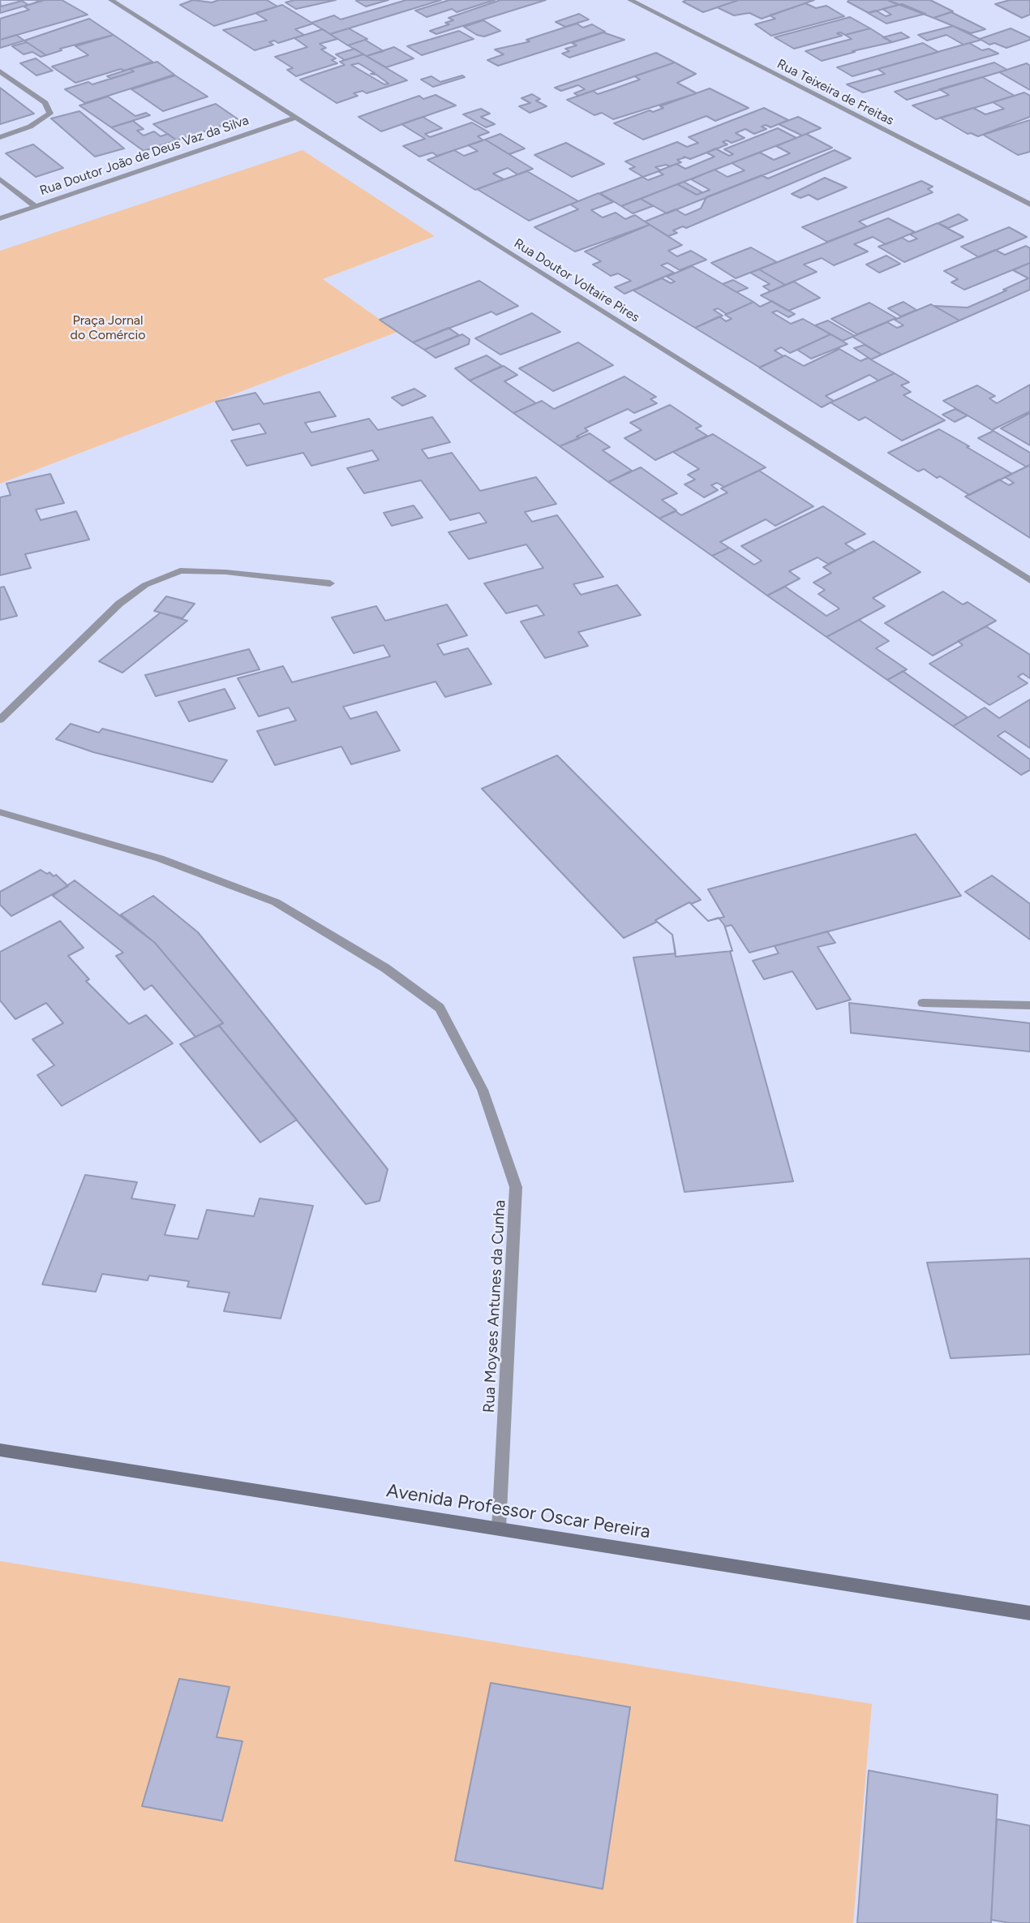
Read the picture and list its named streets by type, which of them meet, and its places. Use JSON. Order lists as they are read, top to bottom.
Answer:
{
  "streets": {
    "main road": ["Avenida Professor Oscar Pereira"],
    "street": [
      "Rua Teixeira de Freitas",
      "Rua Doutor João de Deus Vaz da Silva",
      "Rua Doutor Voltaire Pires",
      "Rua Moyses Antunes da Cunha"
    ]
  },
  "crossings": [
    ["Rua Doutor João de Deus Vaz da Silva", "Rua Doutor Voltaire Pires"],
    ["Rua Moyses Antunes da Cunha", "Avenida Professor Oscar Pereira"]
  ],
  "parks": ["Praça Jornal do Comércio"]
}
